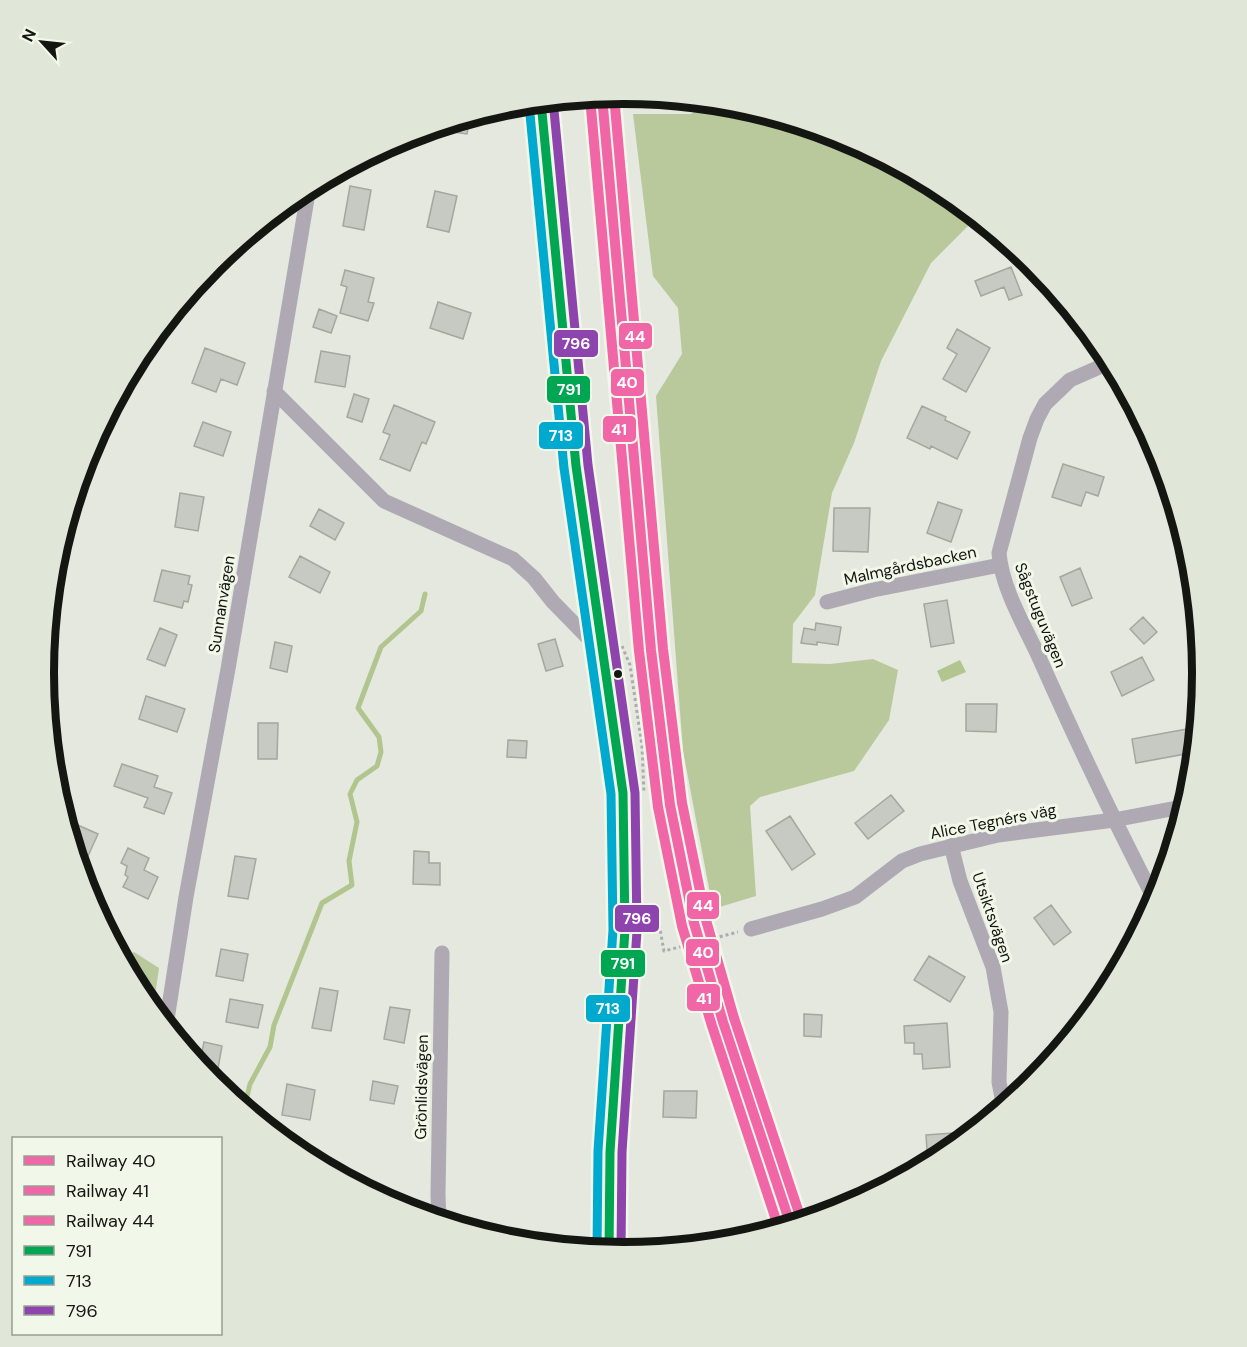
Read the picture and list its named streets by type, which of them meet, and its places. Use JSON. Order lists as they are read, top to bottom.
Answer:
{
  "streets": {
    "street": [
      "Malmgårdsbacken",
      "Sunnanvägen",
      "Sågstuguvägen",
      "Alice Tegnérs väg",
      "Utsiktsvägen",
      "Grönlidsvägen"
    ]
  },
  "crossings": [
    ["Malmgårdsbacken", "Sågstuguvägen"],
    ["Sågstuguvägen", "Alice Tegnérs väg"],
    ["Alice Tegnérs väg", "Utsiktsvägen"]
  ],
  "lines": [
    "rail line 44",
    "rail line 40",
    "rail line 41",
    "transit line 796",
    "transit line 791",
    "transit line 713"
  ],
  "legend": [
    "Railway 40",
    "Railway 41",
    "Railway 44",
    "791",
    "713",
    "796"
  ],
  "north": "top left"
}
